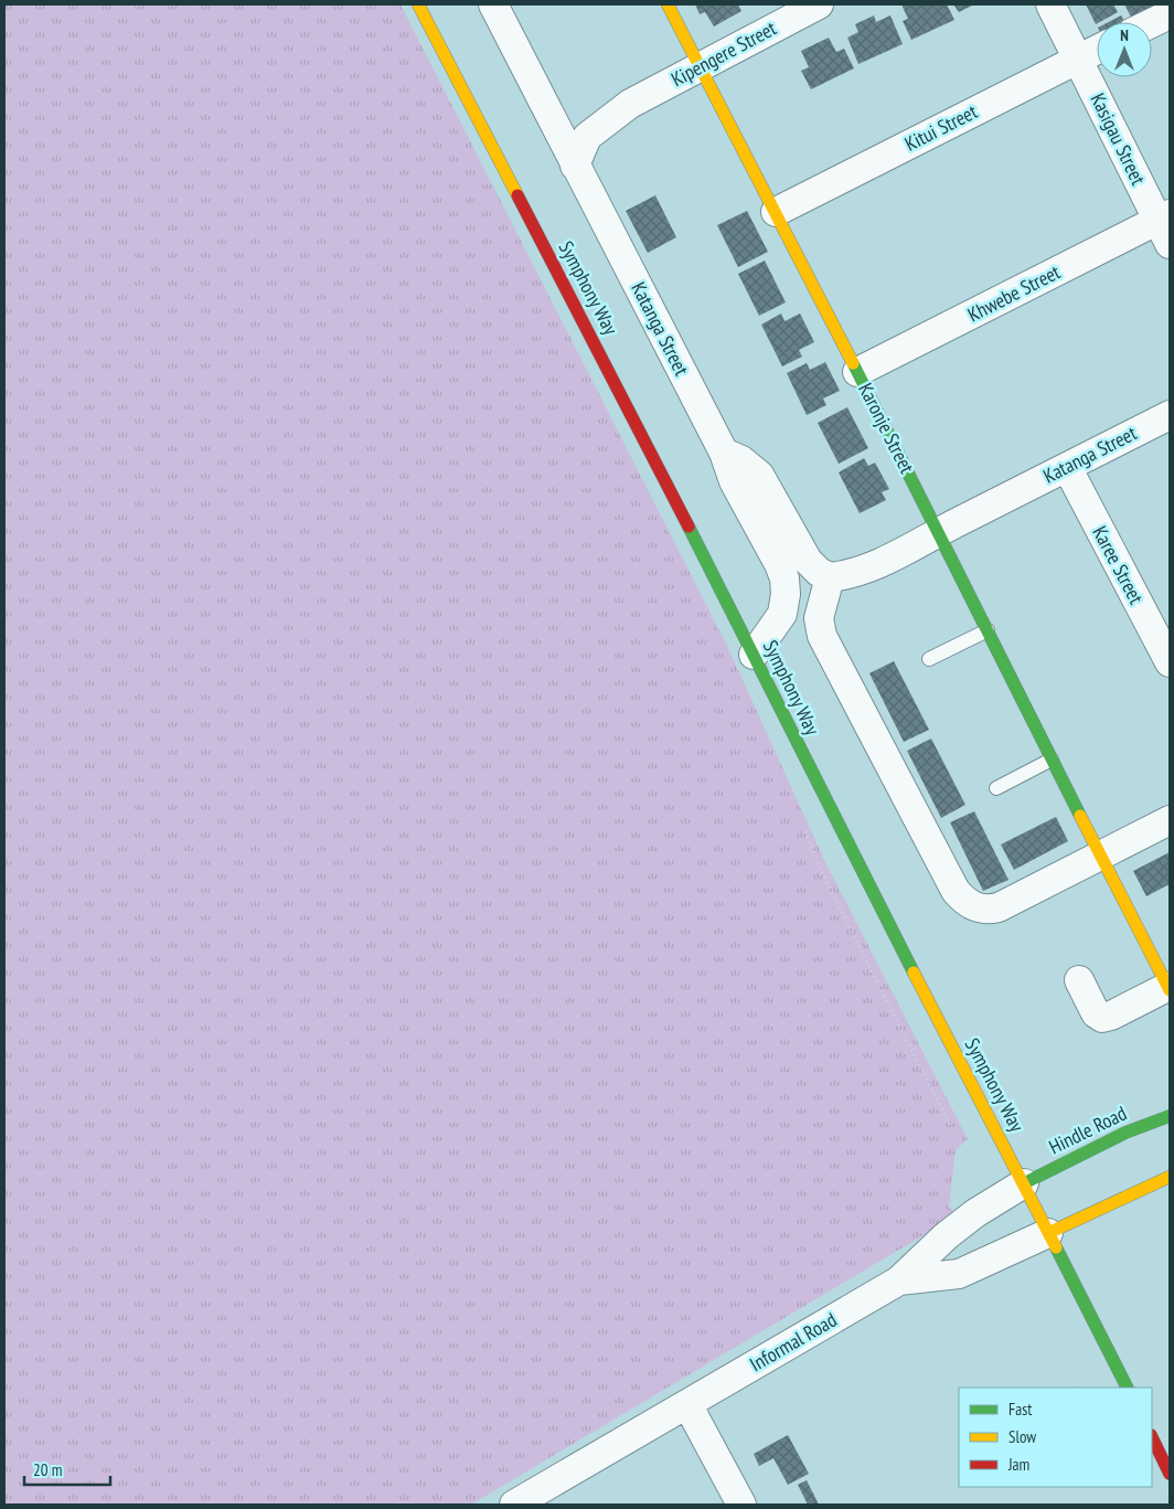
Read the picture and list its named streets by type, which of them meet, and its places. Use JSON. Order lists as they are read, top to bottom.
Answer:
{
  "streets": {
    "main road": ["Symphony Way", "Karonje Street", "Hindle Road"],
    "street": [
      "Kipengere Street",
      "Kitui Street",
      "Kasigau Street",
      "Khwebe Street",
      "Katanga Street",
      "Karee Street",
      "Informal Road"
    ]
  },
  "crossings": [
    ["Kipengere Street", "Katanga Street"],
    ["Kipengere Street", "Karonje Street"],
    ["Kitui Street", "Kasigau Street"],
    ["Kitui Street", "Karonje Street"],
    ["Kasigau Street", "Khwebe Street"],
    ["Symphony Way", "Katanga Street"],
    ["Symphony Way", "Hindle Road"],
    ["Symphony Way", "Informal Road"],
    ["Khwebe Street", "Karonje Street"],
    ["Katanga Street", "Karonje Street"],
    ["Katanga Street", "Karee Street"],
    ["Hindle Road", "Informal Road"]
  ],
  "legend": ["Fast", "Slow", "Jam"],
  "scale_bar": "20 m",
  "north": "top"
}
